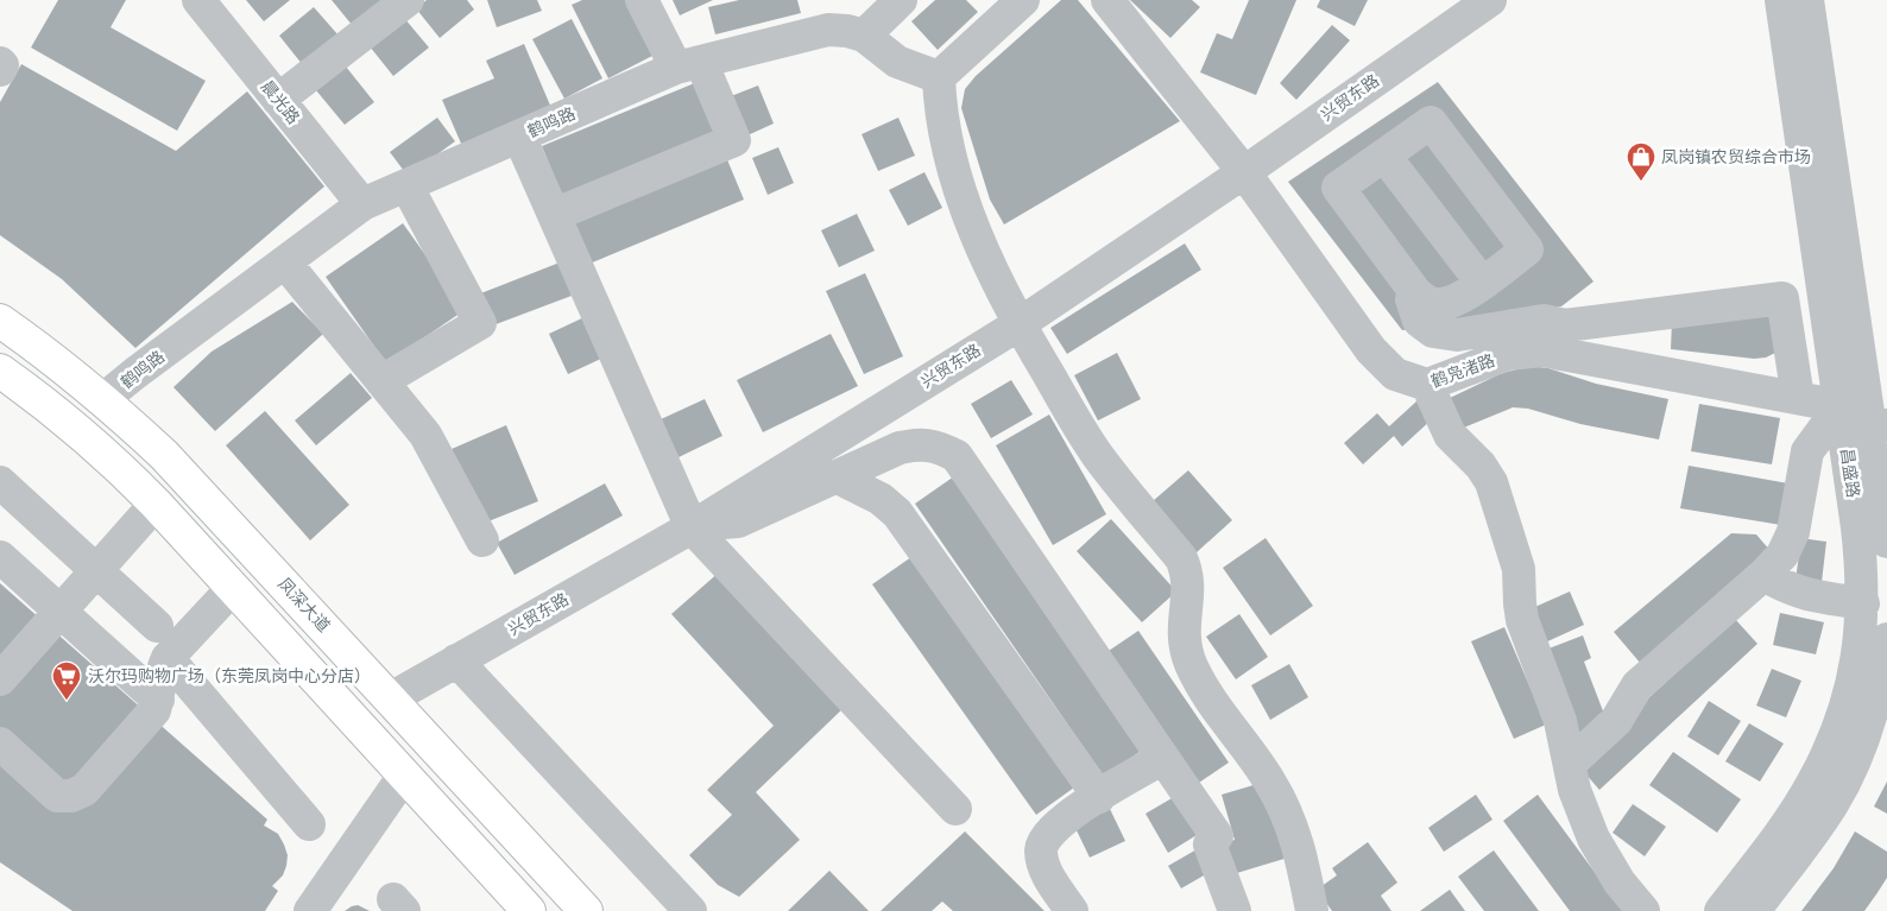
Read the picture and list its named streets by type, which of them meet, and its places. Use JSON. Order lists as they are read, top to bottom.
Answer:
{
  "streets": {
    "main road": ["凤深大道"],
    "street": [
      "兴贸东路",
      "晨光路",
      "鹤鸣路",
      "鹤凫渚路",
      "昌盛路"
    ]
  },
  "crossings": [
    ["兴贸东路", "鹤凫渚路"],
    ["兴贸东路", "凤深大道"],
    ["晨光路", "鹤鸣路"],
    ["鹤鸣路", "凤深大道"],
    ["鹤凫渚路", "昌盛路"]
  ],
  "places": {
    "shop": ["凤岗镇农贸综合市场"],
    "supermarket": ["沃尔玛购物广场（东莞凤岗中心分店）"]
  }
}
